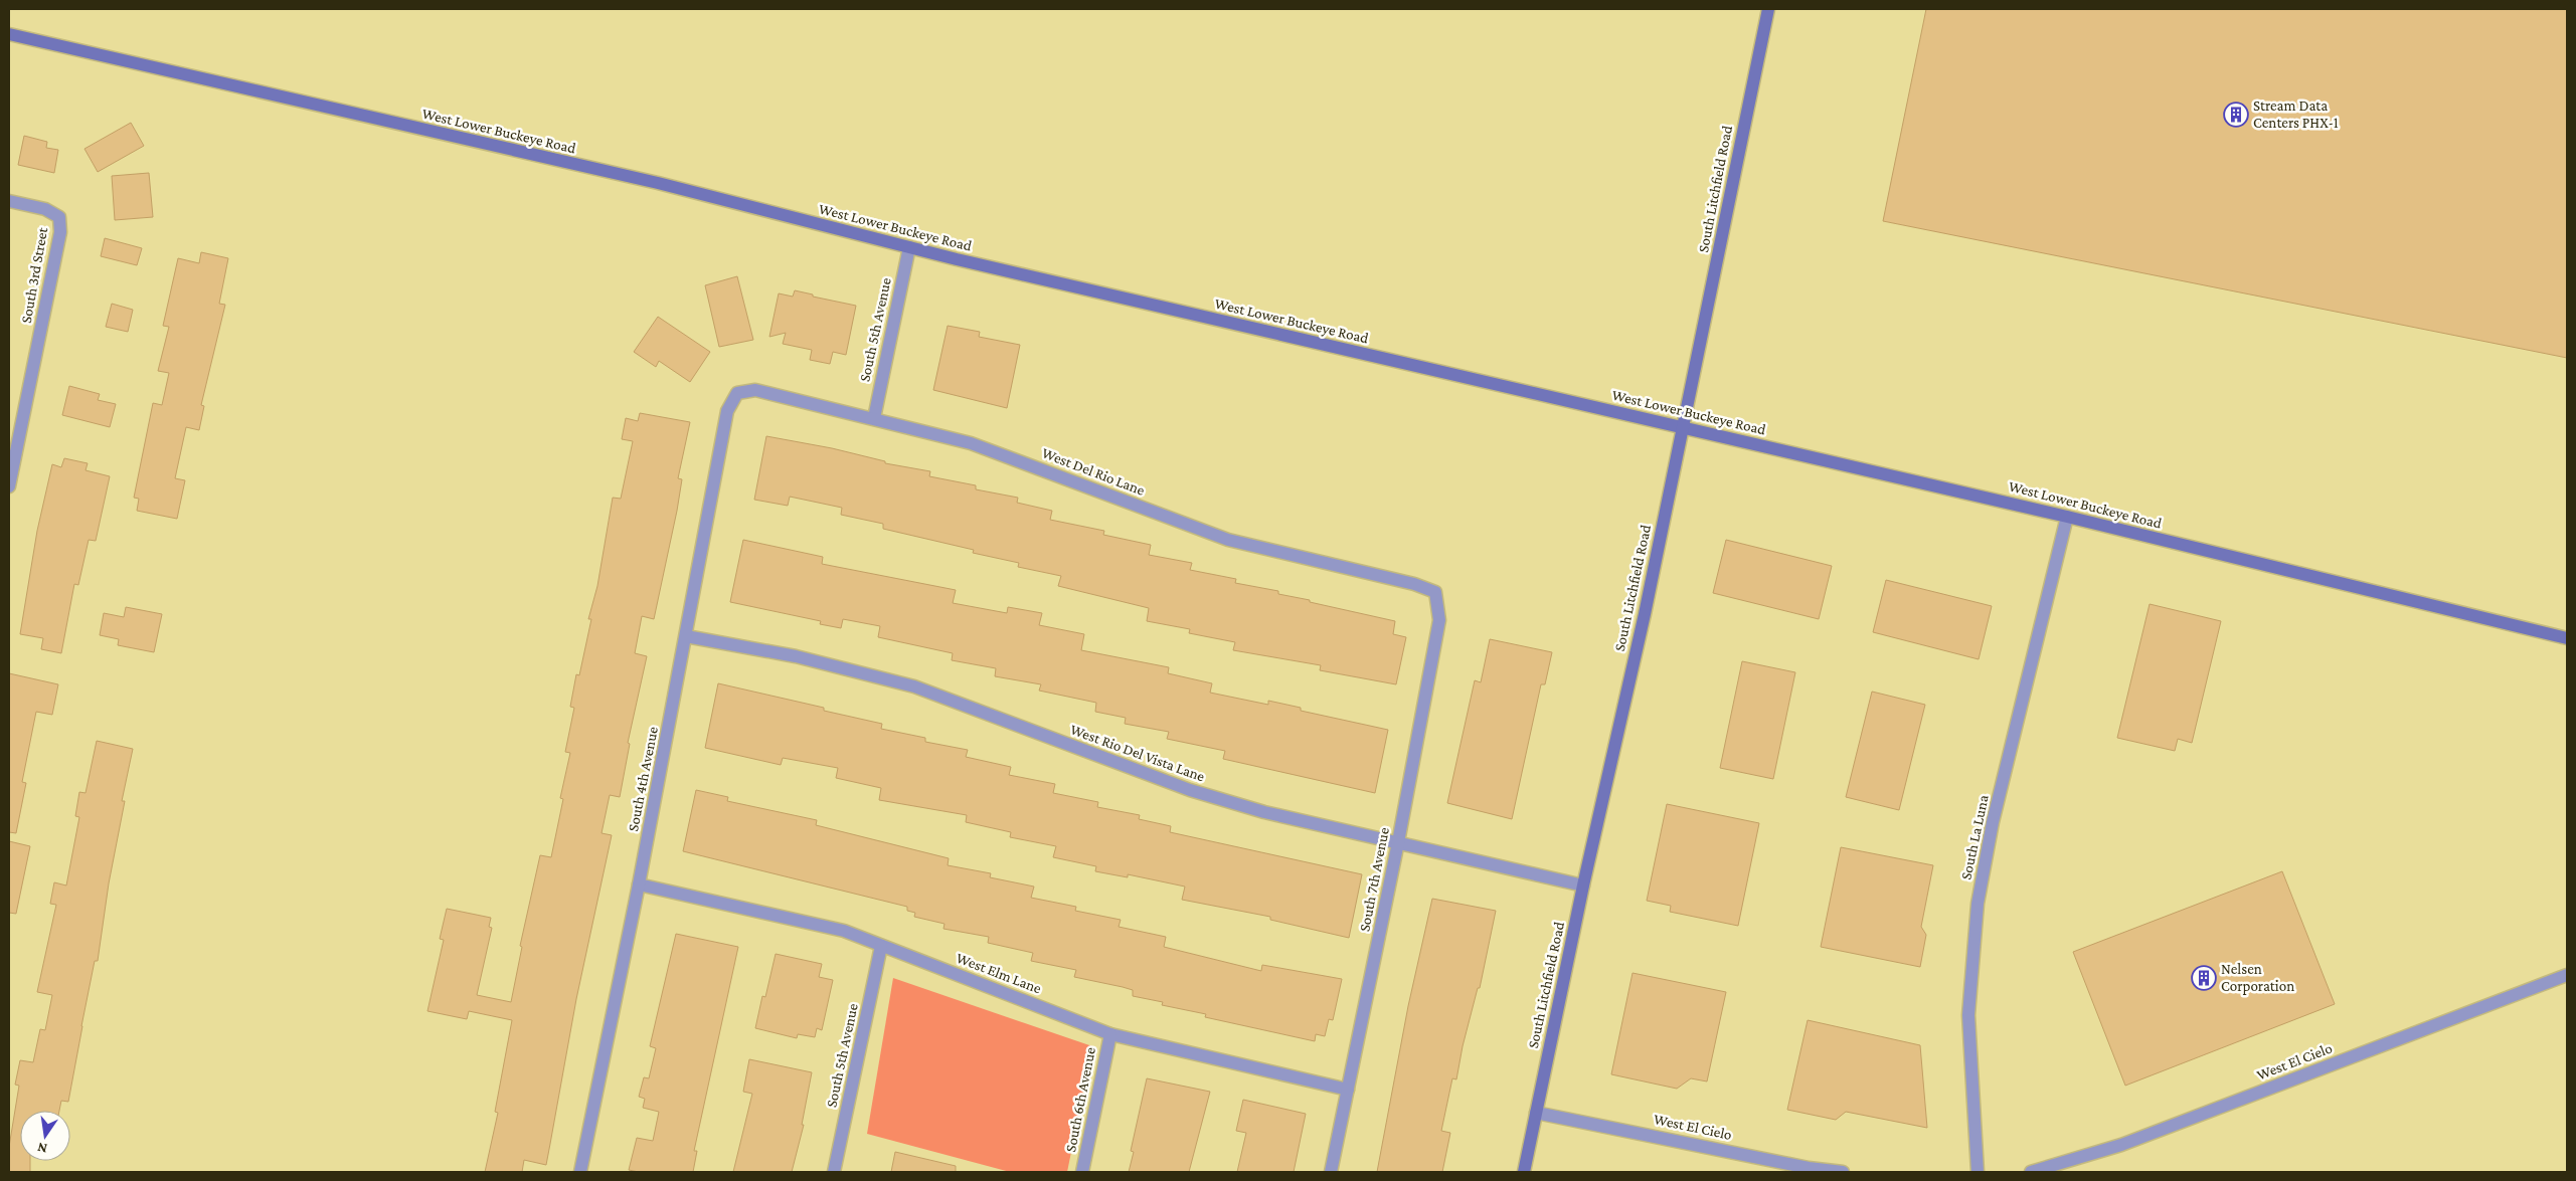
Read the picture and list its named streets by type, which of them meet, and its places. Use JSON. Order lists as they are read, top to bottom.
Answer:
{
  "streets": {
    "main road": ["West Lower Buckeye Road", "South Litchfield Road"],
    "street": [
      "South 3rd Street",
      "South 5th Avenue",
      "West Del Rio Lane",
      "West Rio Del Vista Lane",
      "South 4th Avenue",
      "South La Luna",
      "South 7th Avenue",
      "West Elm Lane",
      "West El Cielo",
      "South 6th Avenue"
    ]
  },
  "crossings": [
    ["West Lower Buckeye Road", "South Litchfield Road"],
    ["West Lower Buckeye Road", "South 5th Avenue"],
    ["West Lower Buckeye Road", "South La Luna"],
    ["South Litchfield Road", "West Rio Del Vista Lane"],
    ["South Litchfield Road", "West El Cielo"],
    ["South 5th Avenue", "West Del Rio Lane"],
    ["South 5th Avenue", "West Elm Lane"],
    ["West Del Rio Lane", "South 4th Avenue"],
    ["West Del Rio Lane", "South 7th Avenue"],
    ["West Rio Del Vista Lane", "South 4th Avenue"],
    ["West Rio Del Vista Lane", "South 7th Avenue"],
    ["South 4th Avenue", "West Elm Lane"],
    ["South 7th Avenue", "West Elm Lane"],
    ["West Elm Lane", "South 6th Avenue"]
  ],
  "places": {
    "building": ["Stream Data Centers PHX-1", "Nelsen Corporation"]
  },
  "north": "bottom"
}
